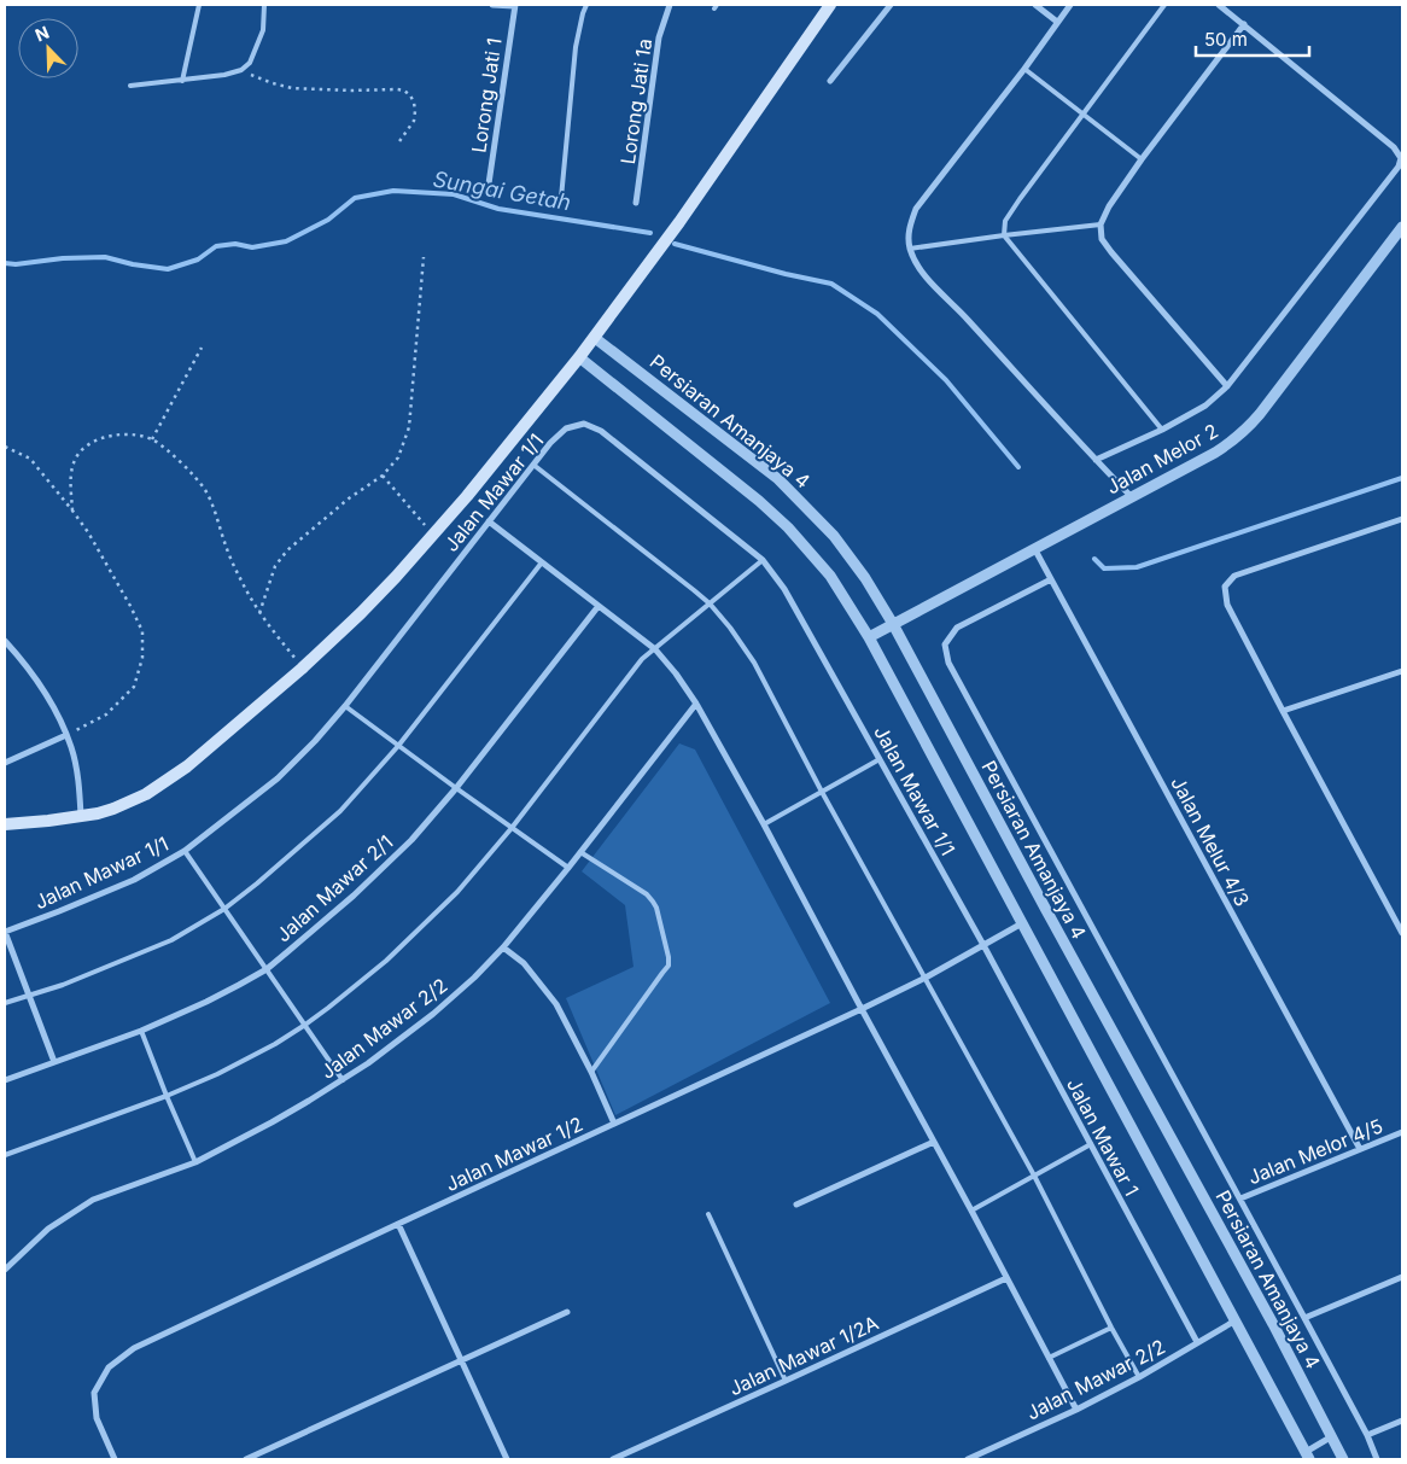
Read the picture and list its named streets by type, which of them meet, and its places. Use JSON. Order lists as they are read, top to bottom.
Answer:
{
  "streets": {
    "street": [
      "Lorong Jati 1",
      "Lorong Jati 1a",
      "Persiaran Amanjaya 4",
      "Jalan Melor 2",
      "Jalan Mawar 1/1",
      "Jalan Melur 4/3",
      "Jalan Mawar 2/1",
      "Jalan Mawar 2/2",
      "Jalan Mawar 1",
      "Jalan Melor 4/5",
      "Jalan Mawar 1/2",
      "Jalan Mawar 1/2A"
    ]
  },
  "crossings": [
    ["Persiaran Amanjaya 4", "Jalan Melor 2"],
    ["Jalan Melor 2", "Jalan Melur 4/3"],
    ["Jalan Mawar 1/1", "Jalan Mawar 1"],
    ["Jalan Mawar 1/1", "Jalan Mawar 1/2"],
    ["Jalan Melur 4/3", "Jalan Melor 4/5"],
    ["Jalan Mawar 2/2", "Jalan Mawar 1"],
    ["Jalan Mawar 1", "Jalan Mawar 1/2"]
  ],
  "water": ["Sungai Getah"],
  "scale_bar": "50 m",
  "north": "top left"
}
